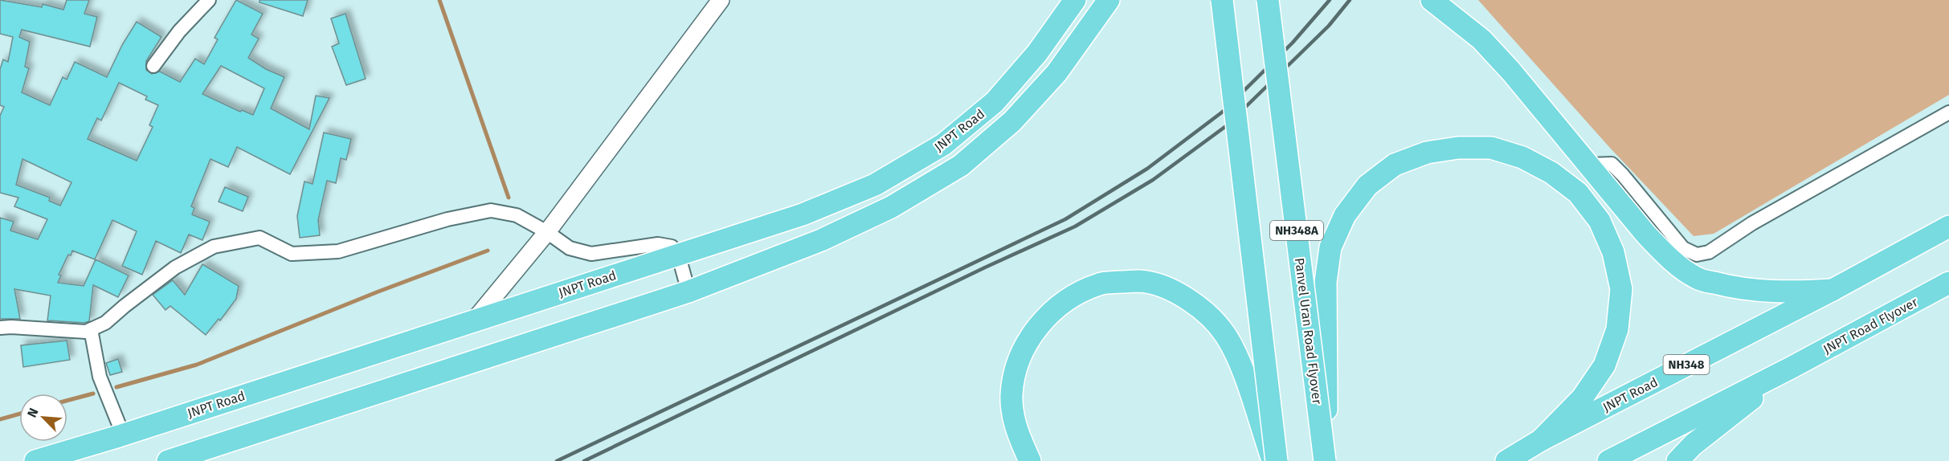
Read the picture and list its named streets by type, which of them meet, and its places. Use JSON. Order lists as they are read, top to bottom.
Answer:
{
  "streets": {
    "highway": [
      "JNPT Road",
      "NH348A",
      "JNPT Road Flyover",
      "Panvel Uran Road Flyover",
      "NH348"
    ]
  },
  "crossings": [
    ["JNPT Road", "NH348"]
  ],
  "north": "top left"
}
